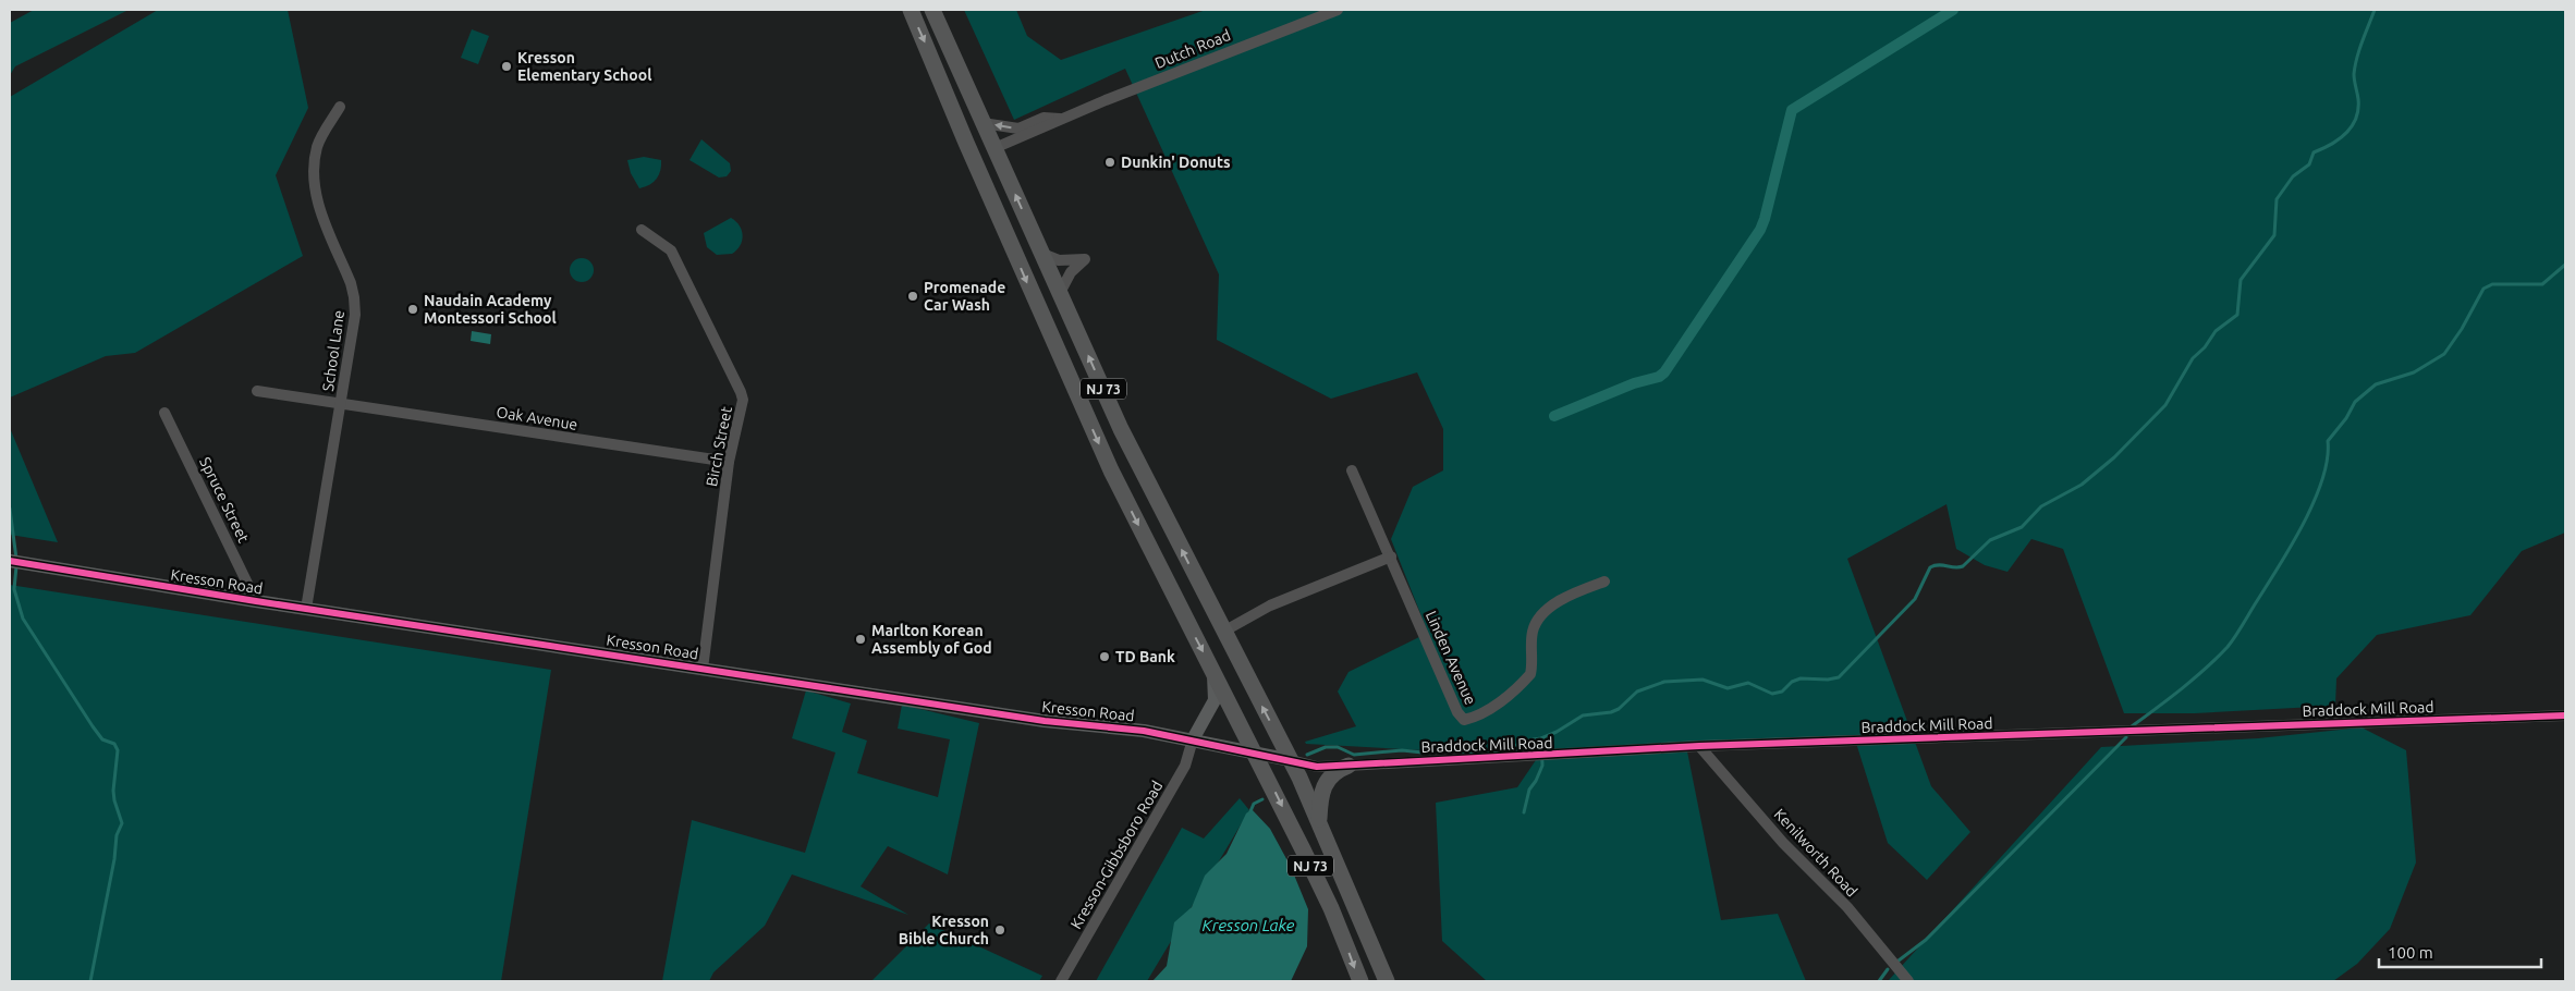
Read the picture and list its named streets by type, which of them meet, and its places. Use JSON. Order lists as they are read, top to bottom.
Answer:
{
  "streets": {
    "highway": ["NJ 73"],
    "main road": ["Kresson Road"],
    "street": [
      "Dutch Road",
      "School Lane",
      "Oak Avenue",
      "Birch Street",
      "Spruce Street",
      "Linden Avenue",
      "Braddock Mill Road",
      "Kenilworth Road",
      "Kresson-Gibbsboro Road"
    ]
  },
  "crossings": [
    ["Dutch Road", "NJ 73"],
    ["School Lane", "Oak Avenue"],
    ["School Lane", "Kresson Road"],
    ["NJ 73", "Kresson Road"],
    ["NJ 73", "Braddock Mill Road"],
    ["Oak Avenue", "Birch Street"],
    ["Birch Street", "Kresson Road"],
    ["Spruce Street", "Kresson Road"],
    ["Kresson Road", "Braddock Mill Road"],
    ["Kresson Road", "Kresson-Gibbsboro Road"],
    ["Braddock Mill Road", "Kenilworth Road"]
  ],
  "water": ["Kresson Lake"],
  "places": [
    "Kresson Elementary School",
    "Dunkin' Donuts",
    "Promenade Car Wash",
    "Naudain Academy Montessori School",
    "Marlton Korean Assembly of God",
    "TD Bank",
    "Kresson Bible Church"
  ],
  "scale_bar": "100 m"
}
